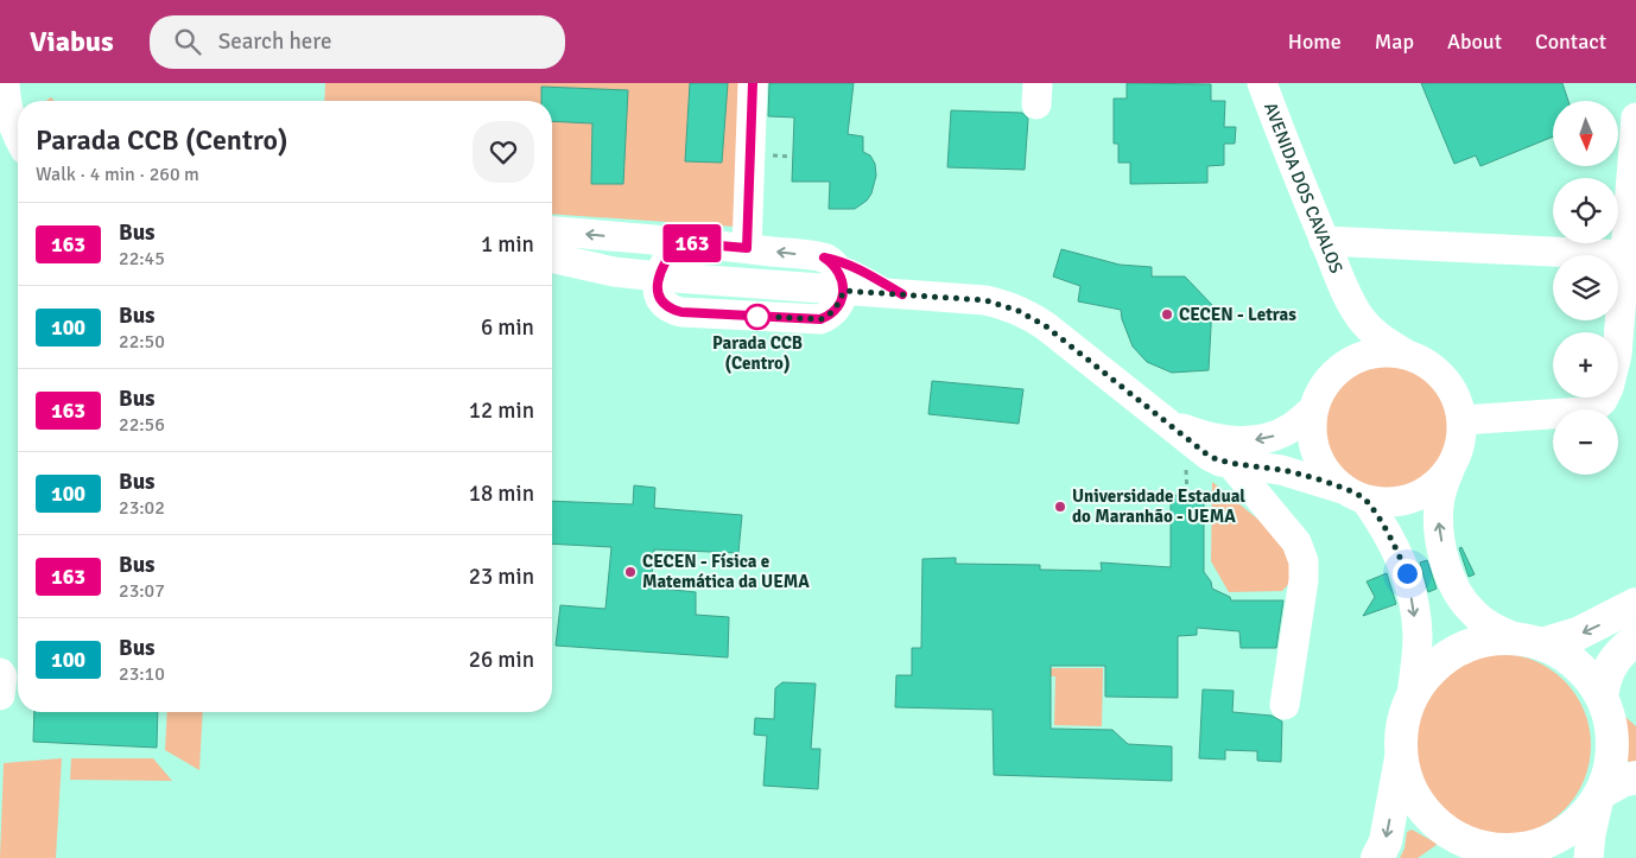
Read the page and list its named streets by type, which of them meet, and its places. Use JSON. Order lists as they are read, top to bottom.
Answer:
{
  "streets": {
    "street": ["AVENIDA DOS CAVALOS"]
  },
  "places": [
    "CECEN - Letras",
    "Parada CCB (Centro)",
    "Universidade Estadual do Maranhão - UEMA",
    "CECEN - Física e Matemática da UEMA"
  ],
  "lines": ["bus line 163"],
  "north": "bottom",
  "page": {
    "header": "Viabus",
    "search": "Search here",
    "nav": [
      "Home",
      "Map",
      "About",
      "Contact"
    ],
    "on_map": "163",
    "map_buttons": ["+", "−"],
    "heading": ["Parada CCB (Centro)", "Walk · 4 min · 260 m"],
    "list": [
      {
        "mark": "163",
        "name": "Bus",
        "note": "22:45",
        "value": "1 min"
      },
      {
        "mark": "100",
        "name": "Bus",
        "note": "22:50",
        "value": "6 min"
      },
      {
        "mark": "163",
        "name": "Bus",
        "note": "22:56",
        "value": "12 min"
      },
      {
        "mark": "100",
        "name": "Bus",
        "note": "23:02",
        "value": "18 min"
      },
      {
        "mark": "163",
        "name": "Bus",
        "note": "23:07",
        "value": "23 min"
      },
      {
        "mark": "100",
        "name": "Bus",
        "note": "23:10",
        "value": "26 min"
      }
    ]
  }
}
